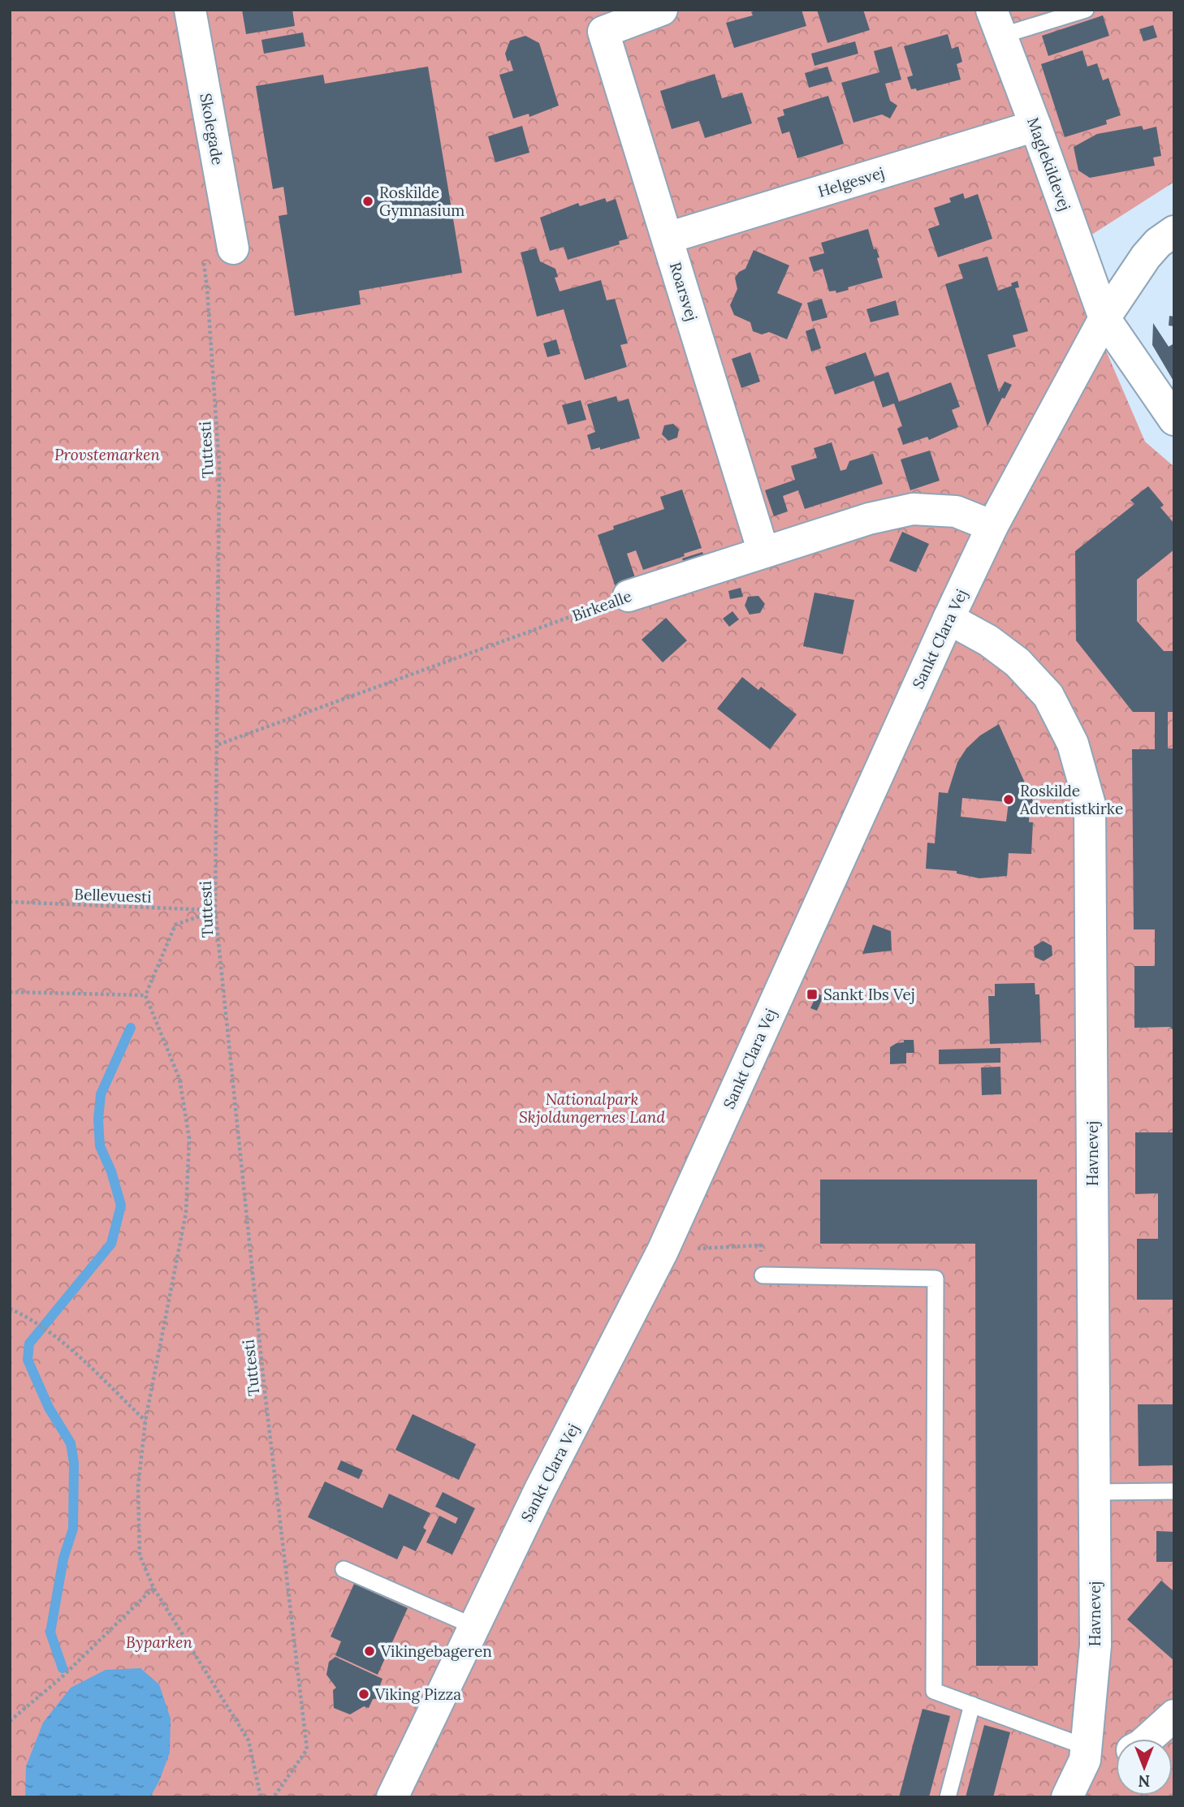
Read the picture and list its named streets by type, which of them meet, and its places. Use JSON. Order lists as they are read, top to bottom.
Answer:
{
  "streets": {
    "street": [
      "Skolegade",
      "Maglekildevej",
      "Helgesvej",
      "Roarsvej",
      "Birkealle",
      "Sankt Clara Vej",
      "Havnevej"
    ],
    "path": ["Tuttesti", "Bellevuesti"]
  },
  "crossings": [
    ["Maglekildevej", "Helgesvej"],
    ["Maglekildevej", "Sankt Clara Vej"],
    ["Helgesvej", "Roarsvej"],
    ["Roarsvej", "Birkealle"],
    ["Tuttesti", "Birkealle"],
    ["Tuttesti", "Bellevuesti"],
    ["Birkealle", "Sankt Clara Vej"],
    ["Sankt Clara Vej", "Havnevej"]
  ],
  "parks": ["Provstemarken", "Nationalpark Skjoldungernes Land", "Byparken"],
  "places": {
    "other": [
      "Roskilde Gymnasium",
      "Roskilde Adventistkirke",
      "Vikingebageren",
      "Viking Pizza"
    ],
    "transit": ["Sankt Ibs Vej"]
  },
  "north": "bottom"
}
